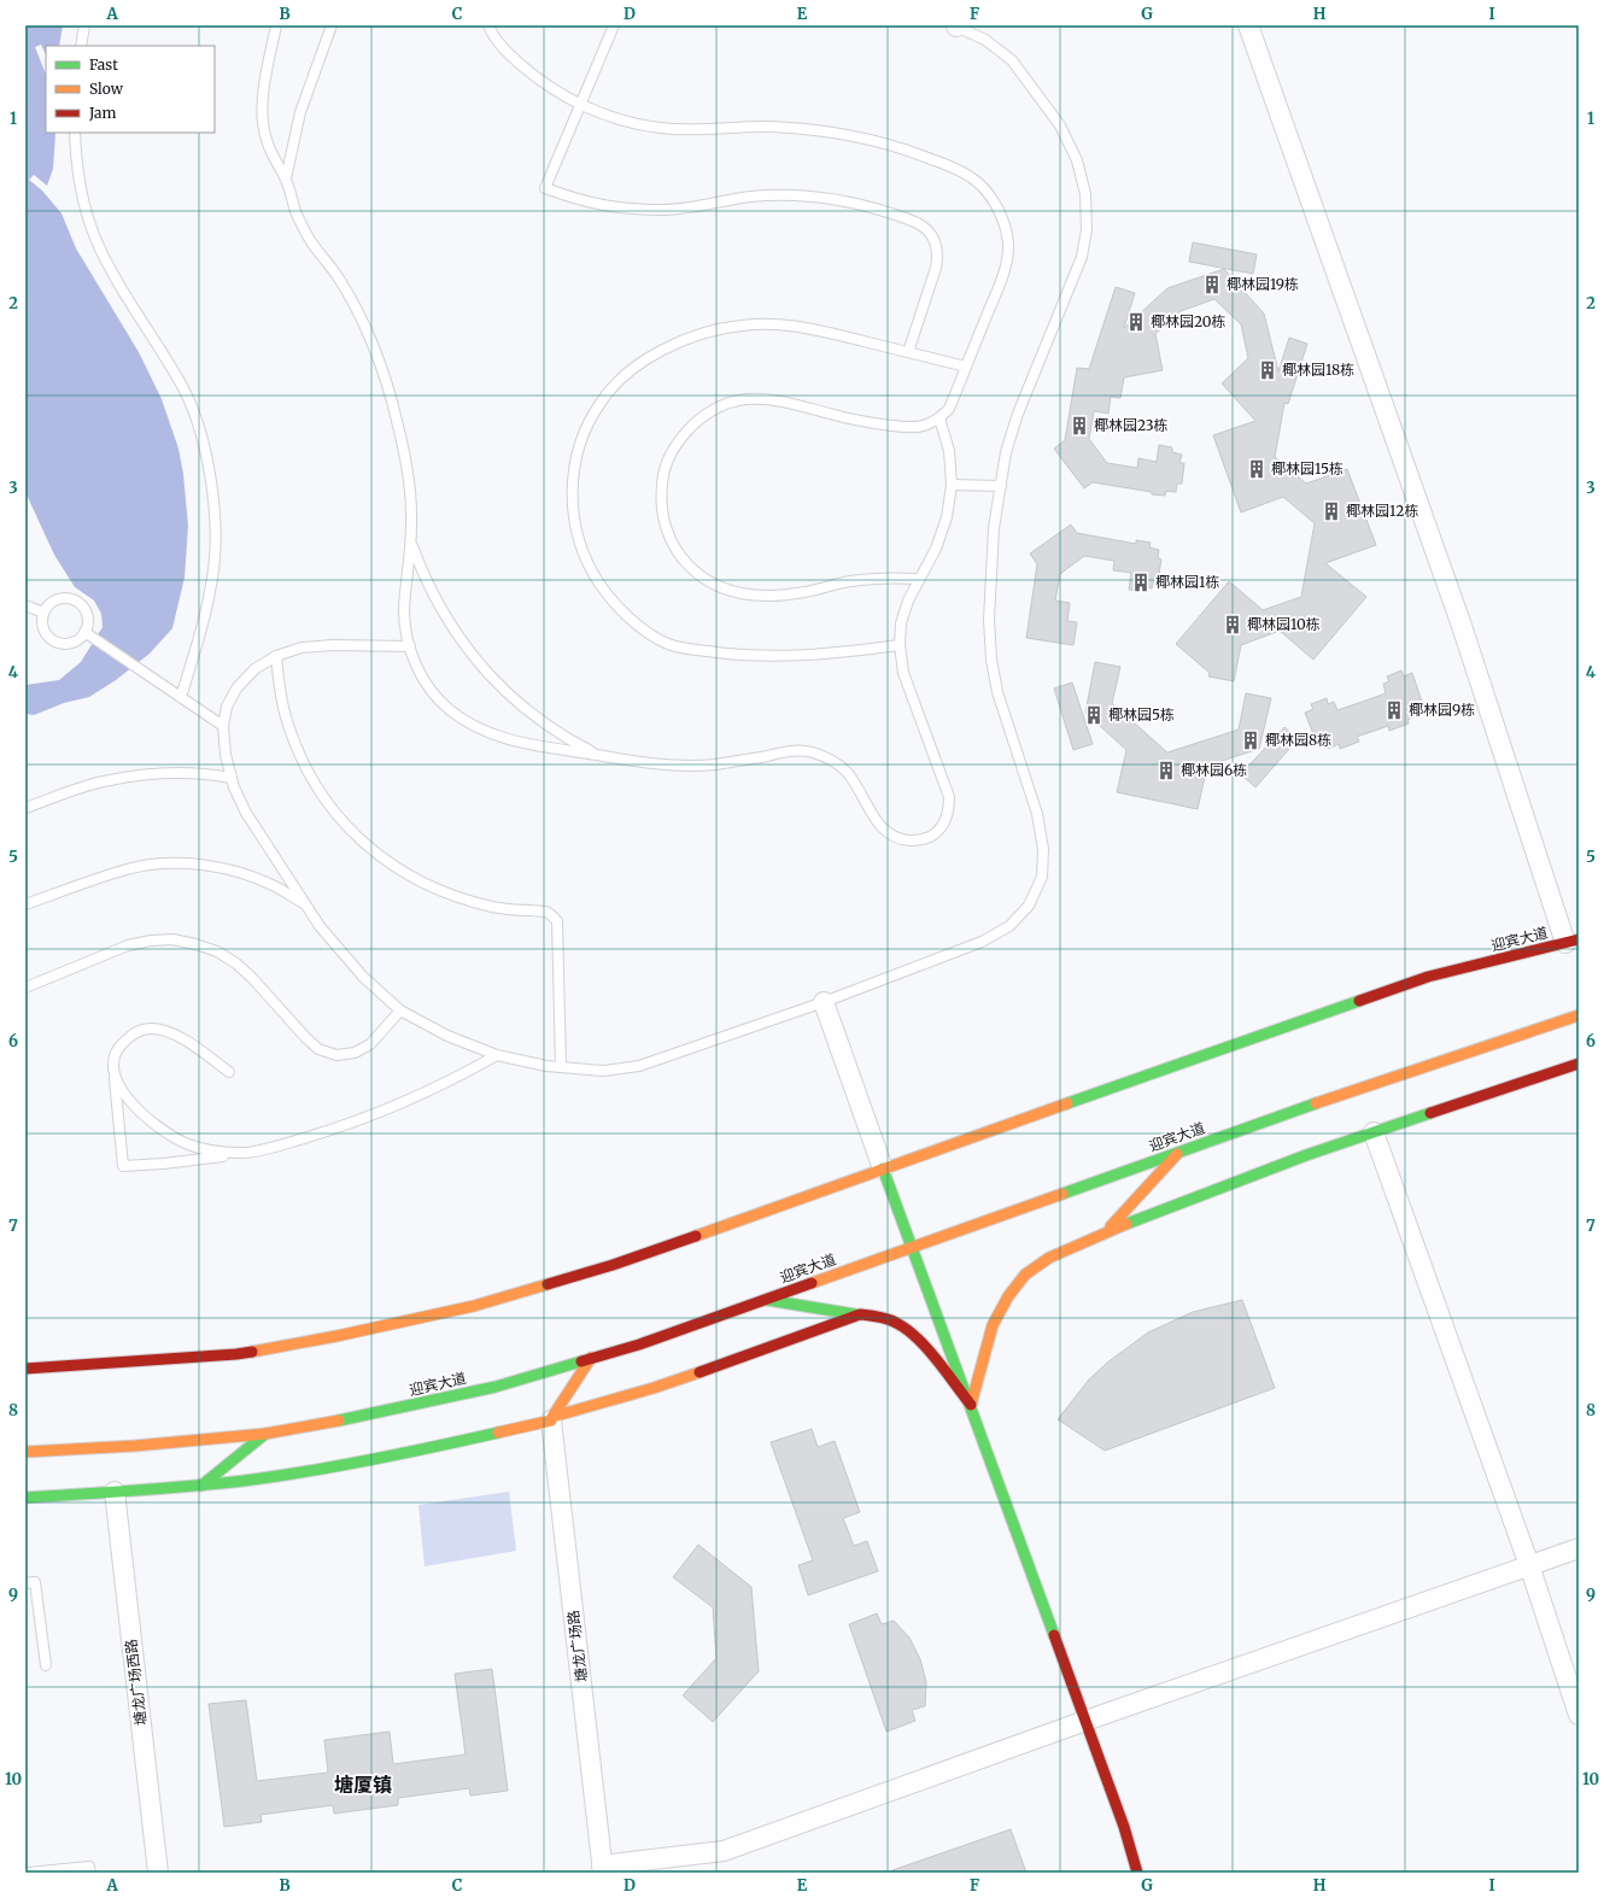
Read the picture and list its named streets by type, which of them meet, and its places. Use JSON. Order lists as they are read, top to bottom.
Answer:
{
  "streets": {
    "main road": ["迎宾大道"],
    "street": ["塘龙广场路", "塘龙广场西路"]
  },
  "districts": ["塘厦镇"],
  "places": {
    "building": [
      "椰林园19栋",
      "椰林园20栋",
      "椰林园18栋",
      "椰林园23栋",
      "椰林园15栋",
      "椰林园12栋",
      "椰林园1栋",
      "椰林园10栋",
      "椰林园9栋",
      "椰林园5栋",
      "椰林园8栋",
      "椰林园6栋"
    ]
  },
  "legend": ["Fast", "Slow", "Jam"],
  "grid": {
    "columns": [
      "A",
      "B",
      "C",
      "D",
      "E",
      "F",
      "G",
      "H",
      "I"
    ],
    "rows": [
      "1",
      "2",
      "3",
      "4",
      "5",
      "6",
      "7",
      "8",
      "9",
      "10"
    ]
  }
}
